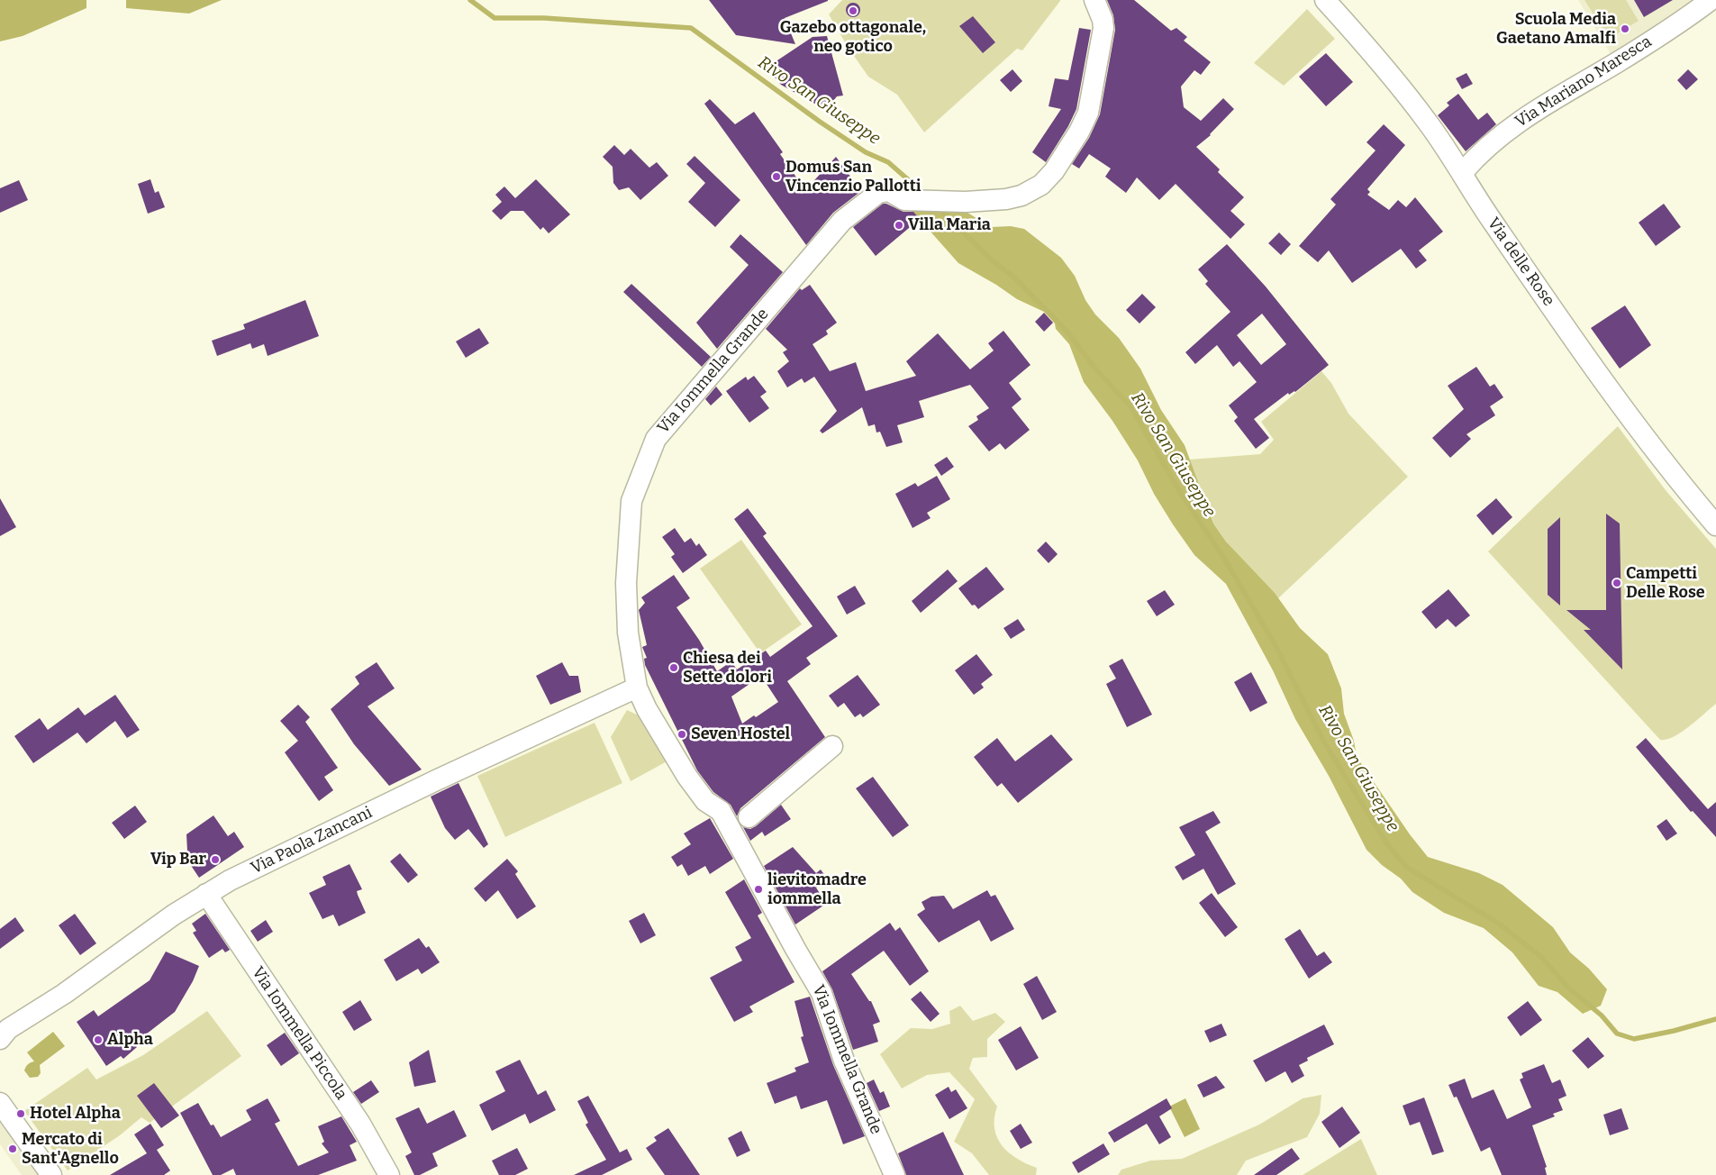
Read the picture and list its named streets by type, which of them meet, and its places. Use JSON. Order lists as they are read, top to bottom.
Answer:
{
  "streets": {
    "street": [
      "Via Mariano Maresca",
      "Via delle Rose",
      "Via Iommella Grande",
      "Via Paola Zancani",
      "Via Iommella Piccola"
    ]
  },
  "crossings": [
    ["Via Mariano Maresca", "Via delle Rose"],
    ["Via Iommella Grande", "Via Paola Zancani"],
    ["Via Paola Zancani", "Via Iommella Piccola"]
  ],
  "water": ["Rivo San Giuseppe"],
  "places": [
    "Gazebo ottagonale, neo gotico",
    "Scuola Media Gaetano Amalfi",
    "Domus San Vincenzio Pallotti",
    "Villa Maria",
    "Campetti Delle Rose",
    "Chiesa dei Sette dolori",
    "Seven Hostel",
    "Vip Bar",
    "lievitomadre iommella",
    "Alpha",
    "Hotel Alpha",
    "Mercato di Sant'Agnello"
  ]
}
